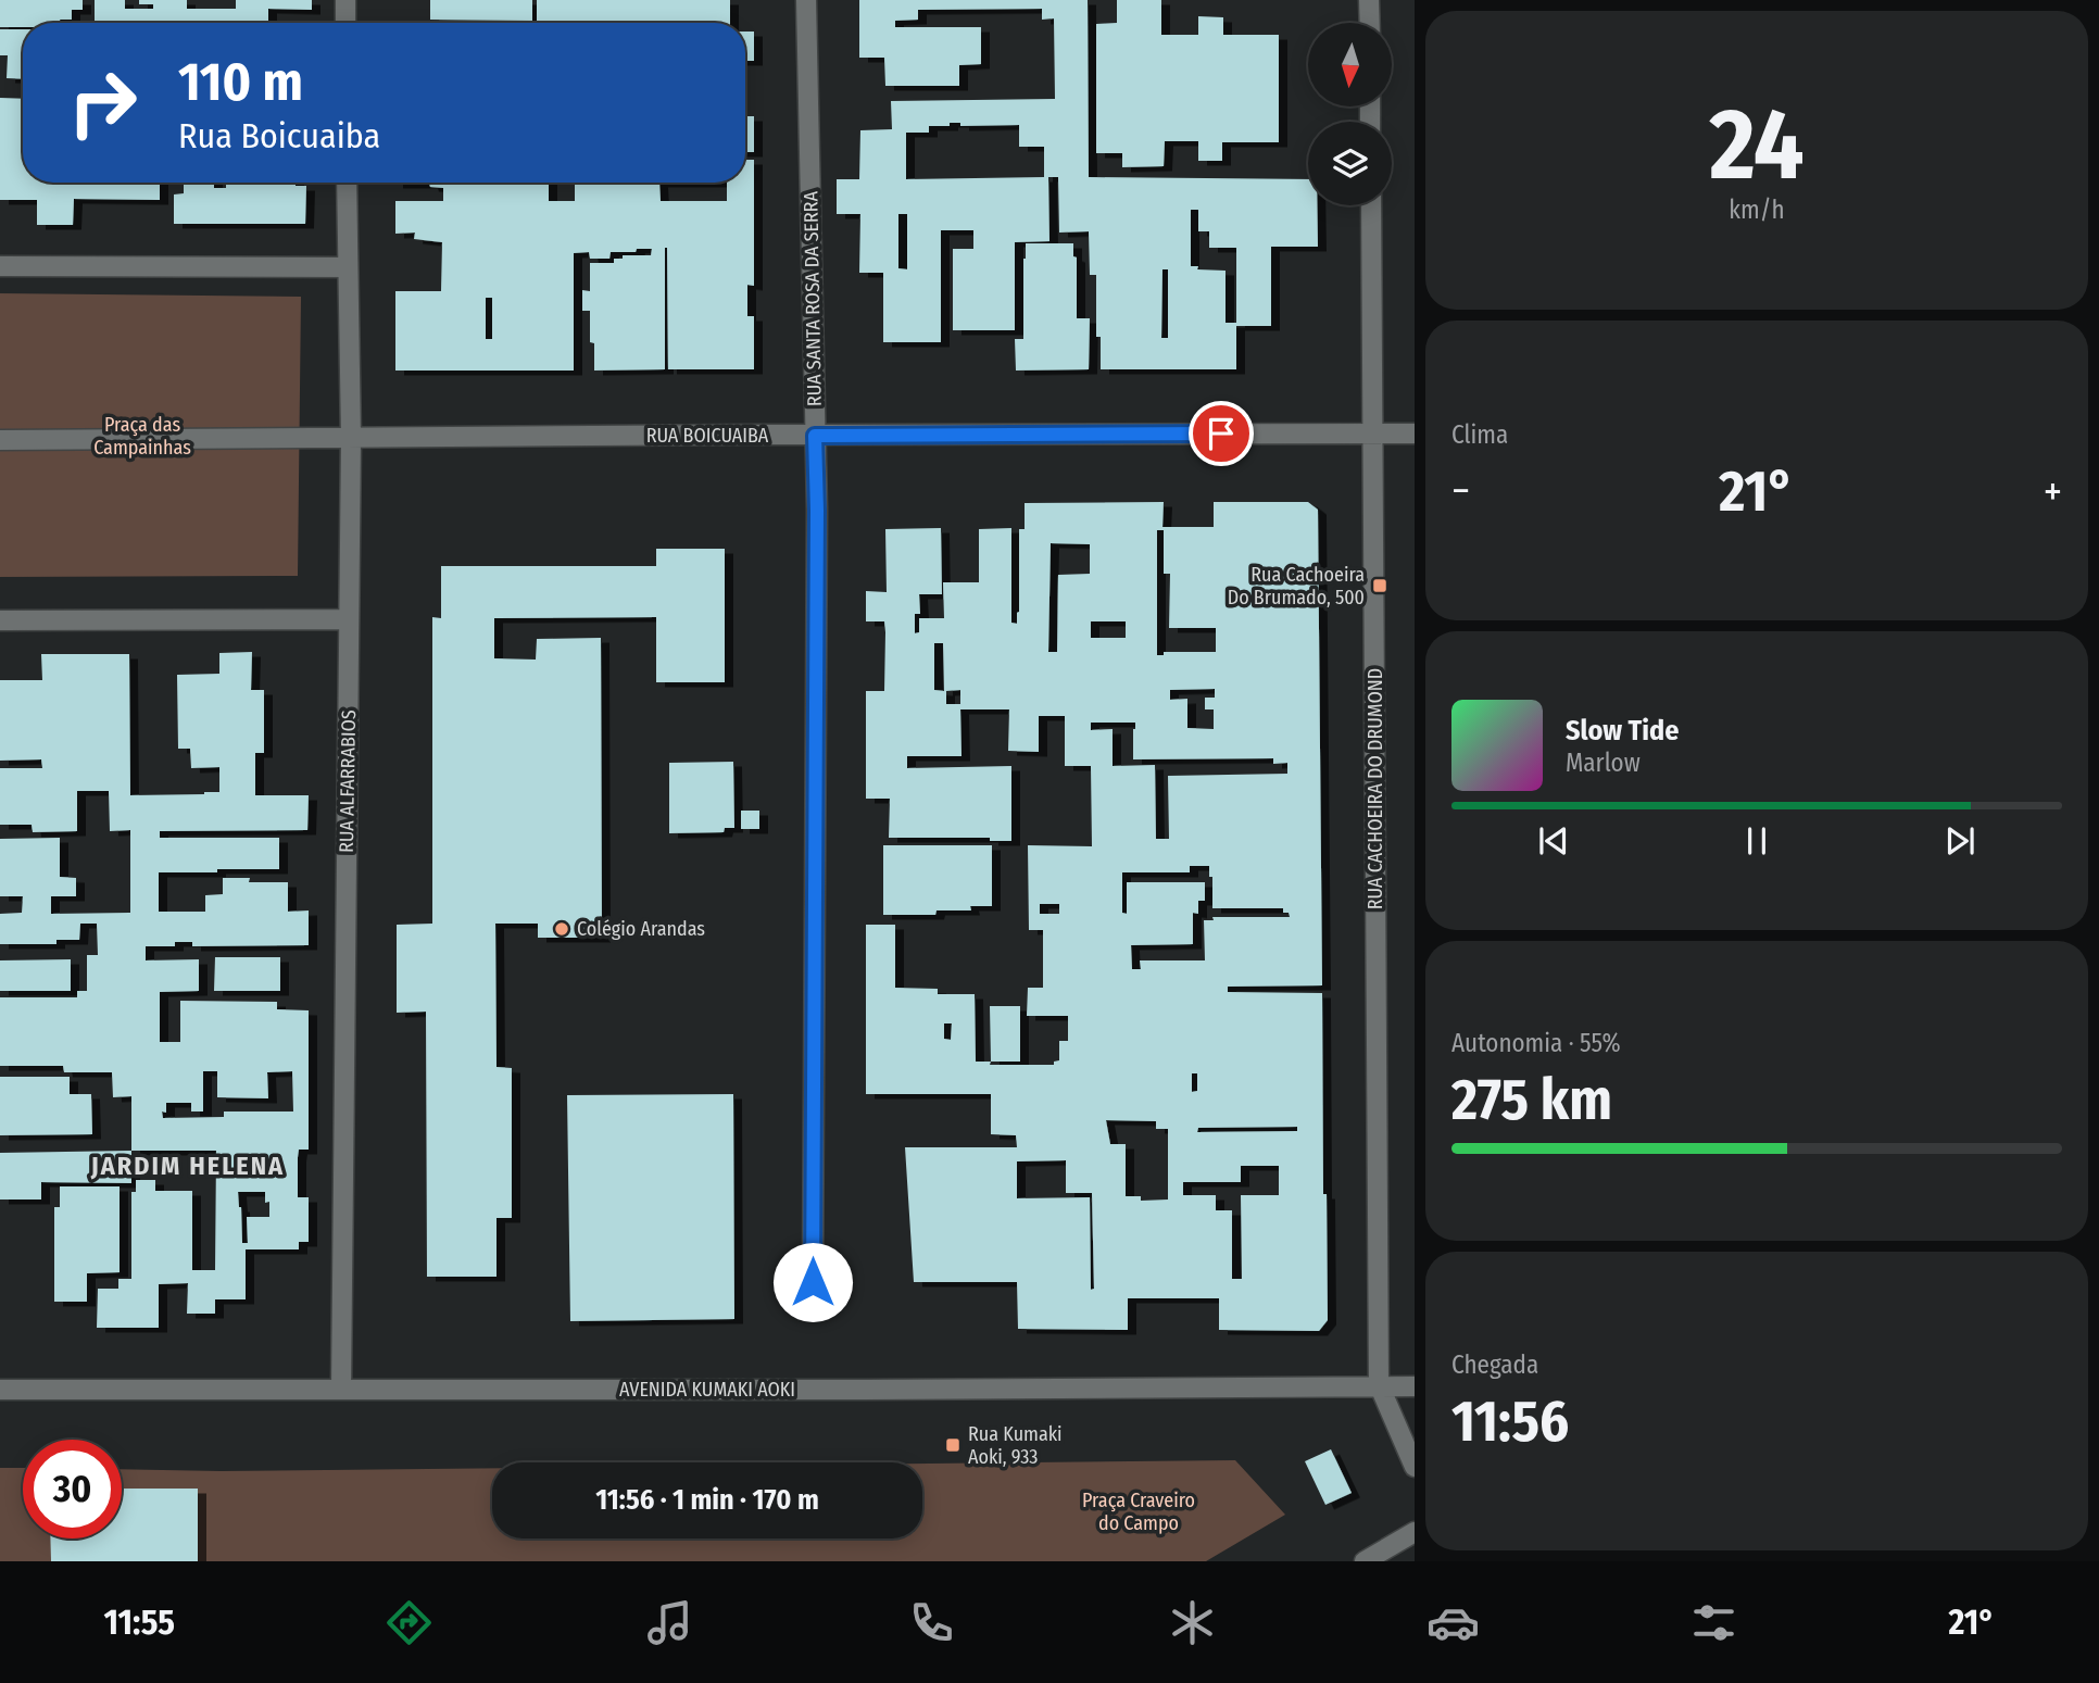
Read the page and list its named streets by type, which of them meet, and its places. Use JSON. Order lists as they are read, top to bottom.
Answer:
{
  "streets": {
    "street": [
      "RUA SANTA ROSA DA SERRA",
      "RUA BOICUAIBA",
      "RUA ALFARRABIOS",
      "RUA CACHOEIRA DO DRUMOND",
      "AVENIDA KUMAKI AOKI"
    ]
  },
  "crossings": [
    ["RUA SANTA ROSA DA SERRA", "RUA BOICUAIBA"],
    ["RUA BOICUAIBA", "RUA ALFARRABIOS"],
    ["RUA BOICUAIBA", "RUA CACHOEIRA DO DRUMOND"],
    ["RUA ALFARRABIOS", "AVENIDA KUMAKI AOKI"],
    ["RUA CACHOEIRA DO DRUMOND", "AVENIDA KUMAKI AOKI"]
  ],
  "districts": ["JARDIM HELENA"],
  "parks": ["Praça das Campainhas", "Praça Craveiro do Campo"],
  "places": {
    "transit": ["Rua Cachoeira Do Brumado, 500", "Rua Kumaki Aoki, 933"],
    "other": ["Colégio Arandas"]
  },
  "north": "bottom",
  "page": {
    "tile": [
      ["24", "km/h"],
      "Clima",
      ["Autonomia · 55%", "275 km"],
      ["Chegada", "11:56"]
    ],
    "turn": ["110 m", "Rua Boicuaiba"],
    "heat": ["−", "21°", "+"],
    "song": ["Slow Tide", "Marlow"],
    "limit": "30",
    "trip": "11:56 · 1 min · 170 m",
    "tabs": ["11:55", "21°"]
  }
}
